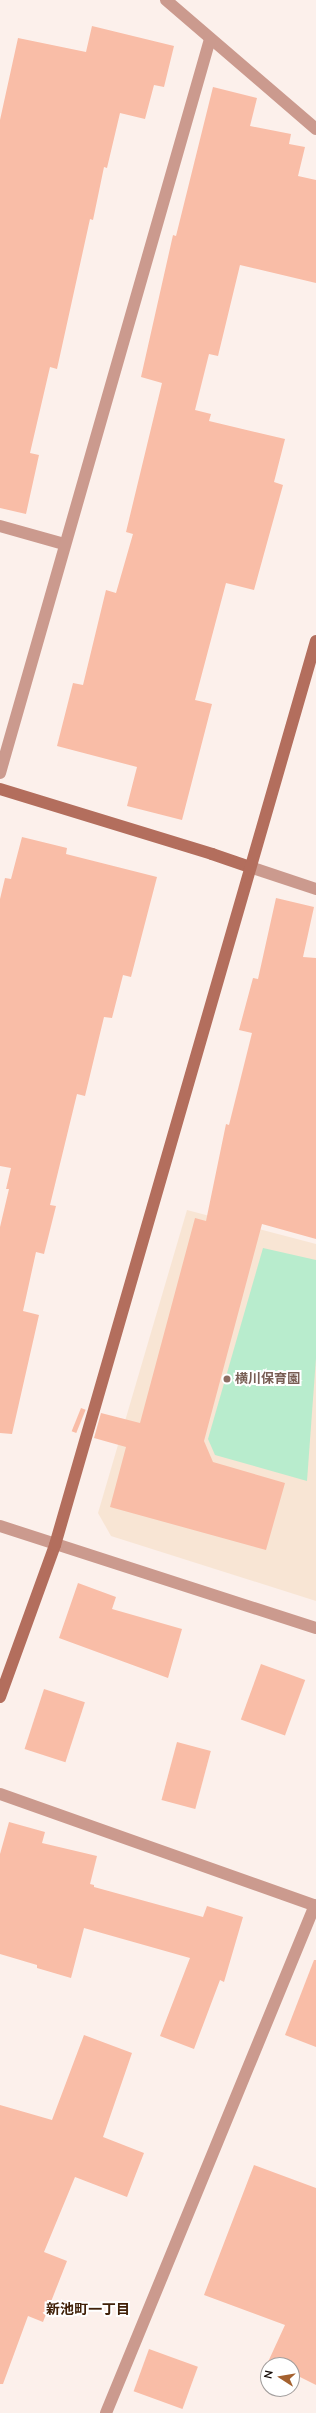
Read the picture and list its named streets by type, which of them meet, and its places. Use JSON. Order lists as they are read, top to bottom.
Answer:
{
  "districts": ["新池町一丁目"],
  "places": ["横川保育園"],
  "north": "left"
}
